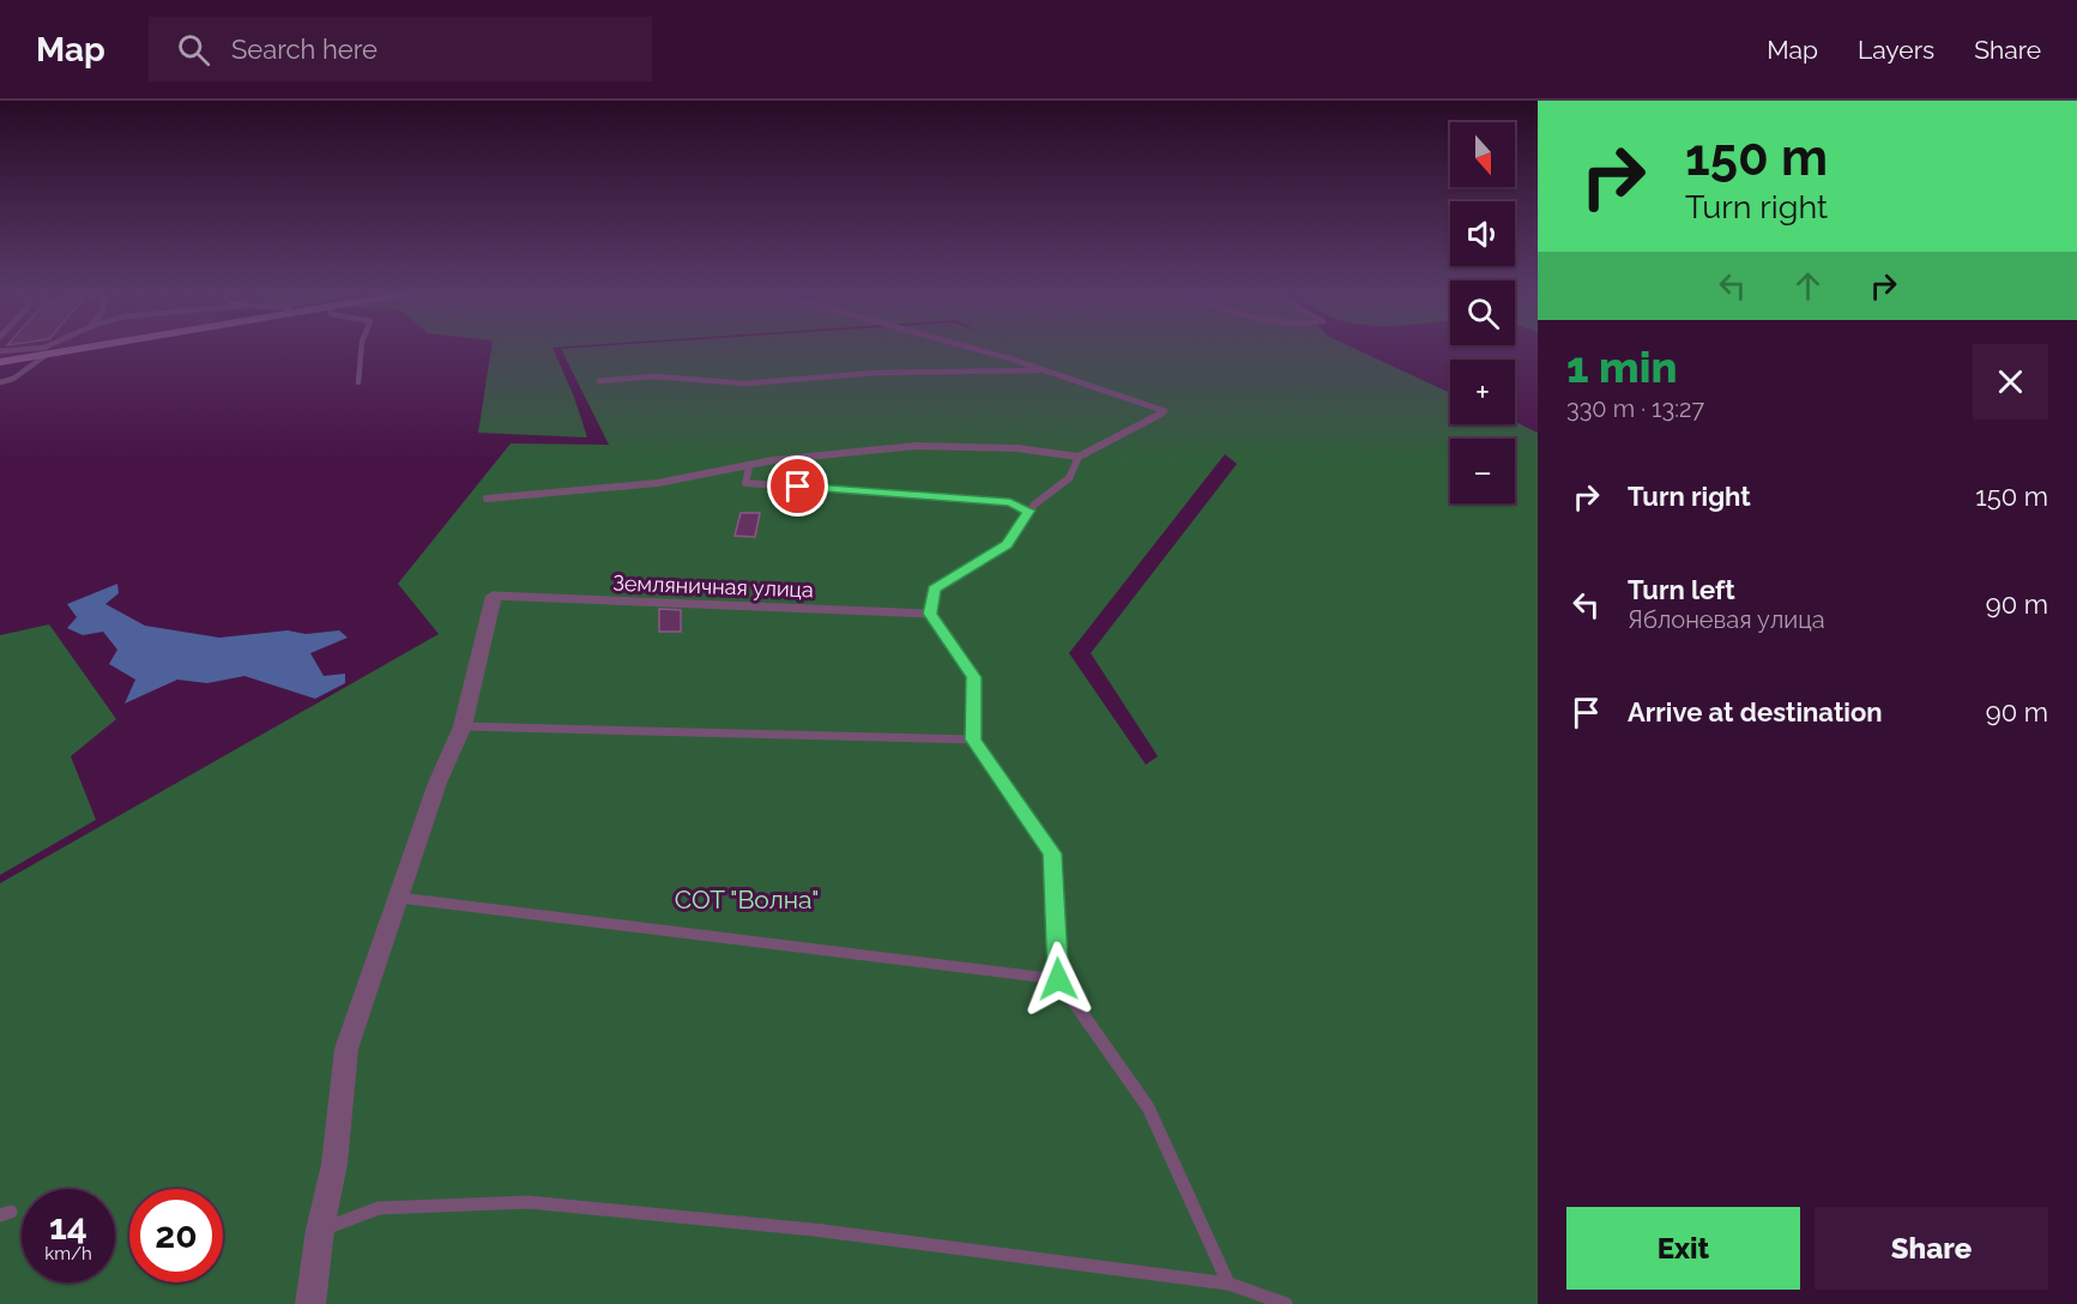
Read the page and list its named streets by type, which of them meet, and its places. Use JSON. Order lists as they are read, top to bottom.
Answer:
{
  "streets": {
    "lane": ["Земляничная улица"]
  },
  "parks": ["СОТ \"Волна\""],
  "north": "bottom",
  "page": {
    "header": "Map",
    "search": "Search here",
    "nav": ["Map", "Layers", "Share"],
    "turn": ["150 m", "Turn right"],
    "map_buttons": ["+", "−"],
    "heading": ["1 min", "330 m · 13:27"],
    "list": [
      {
        "name": "Turn right",
        "value": "150 m"
      },
      {
        "name": "Turn left",
        "note": "Яблоневая улица",
        "value": "90 m"
      },
      {
        "name": "Arrive at destination",
        "value": "90 m"
      }
    ],
    "speed": "14 km/h",
    "limit": "20",
    "buttons": ["Exit", "Share"]
  }
}
